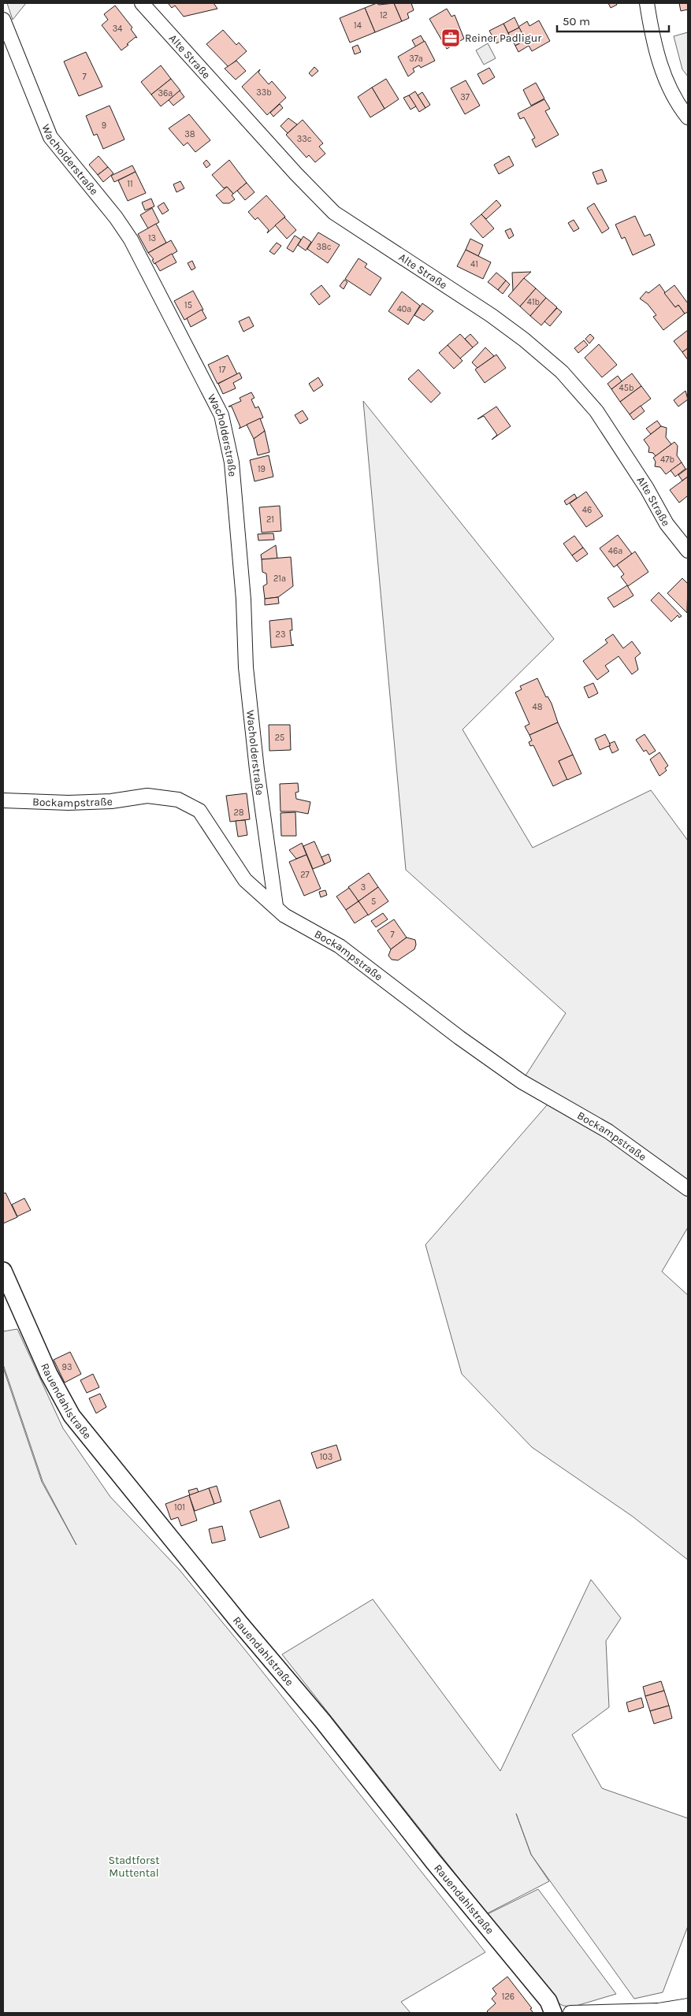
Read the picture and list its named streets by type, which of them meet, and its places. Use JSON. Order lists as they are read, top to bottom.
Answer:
{
  "streets": {
    "street": [
      "Alte Straße",
      "Wacholderstraße",
      "Bockampstraße",
      "Rauendahlstraße"
    ]
  },
  "crossings": [
    ["Wacholderstraße", "Bockampstraße"]
  ],
  "parks": ["Stadtforst Muttental"],
  "places": {
    "office": ["Reiner Padligur"]
  },
  "house_numbers": [
    "12",
    "14",
    "34",
    "37a",
    "7",
    "33b",
    "36a",
    "37",
    "9",
    "38",
    "33c",
    "11",
    "13",
    "38c",
    "41",
    "41b",
    "15",
    "40a",
    "17",
    "45b",
    "47b",
    "19",
    "46",
    "21",
    "46a",
    "21a",
    "23",
    "48",
    "25",
    "28",
    "27",
    "3",
    "5",
    "7",
    "93",
    "103",
    "101",
    "126"
  ],
  "scale_bar": "50 m"
}
